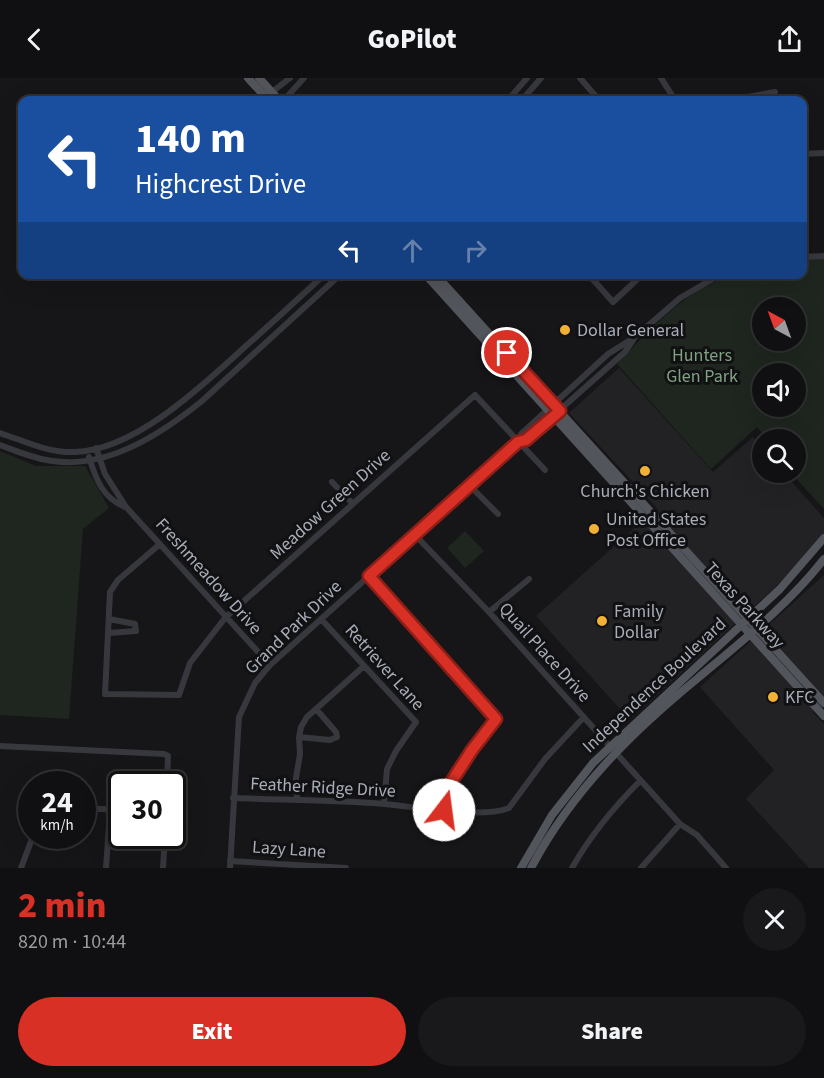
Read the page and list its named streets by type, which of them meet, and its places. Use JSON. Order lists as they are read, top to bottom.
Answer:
{
  "streets": {
    "main road": ["Texas Parkway", "Independence Boulevard"],
    "street": [
      "Meadow Green Drive",
      "Freshmeadow Drive",
      "Grand Park Drive",
      "Quail Place Drive",
      "Retriever Lane",
      "Feather Ridge Drive",
      "Lazy Lane"
    ]
  },
  "crossings": [
    ["Meadow Green Drive", "Freshmeadow Drive"],
    ["Meadow Green Drive", "Grand Park Drive"],
    ["Freshmeadow Drive", "Grand Park Drive"],
    ["Texas Parkway", "Grand Park Drive"],
    ["Texas Parkway", "Independence Boulevard"],
    ["Grand Park Drive", "Quail Place Drive"],
    ["Grand Park Drive", "Retriever Lane"],
    ["Grand Park Drive", "Feather Ridge Drive"],
    ["Grand Park Drive", "Lazy Lane"],
    ["Quail Place Drive", "Independence Boulevard"],
    ["Quail Place Drive", "Feather Ridge Drive"],
    ["Retriever Lane", "Feather Ridge Drive"]
  ],
  "parks": ["Hunters Glen Park"],
  "places": [
    "Dollar General",
    "Church's Chicken",
    "United States Post Office",
    "Family Dollar",
    "KFC"
  ],
  "north": "top left",
  "page": {
    "header": "GoPilot",
    "turn": ["140 m", "Highcrest Drive"],
    "speed": "24 km/h",
    "limit": "30",
    "heading": ["2 min", "820 m · 10:44"],
    "buttons": ["Exit", "Share"]
  }
}
